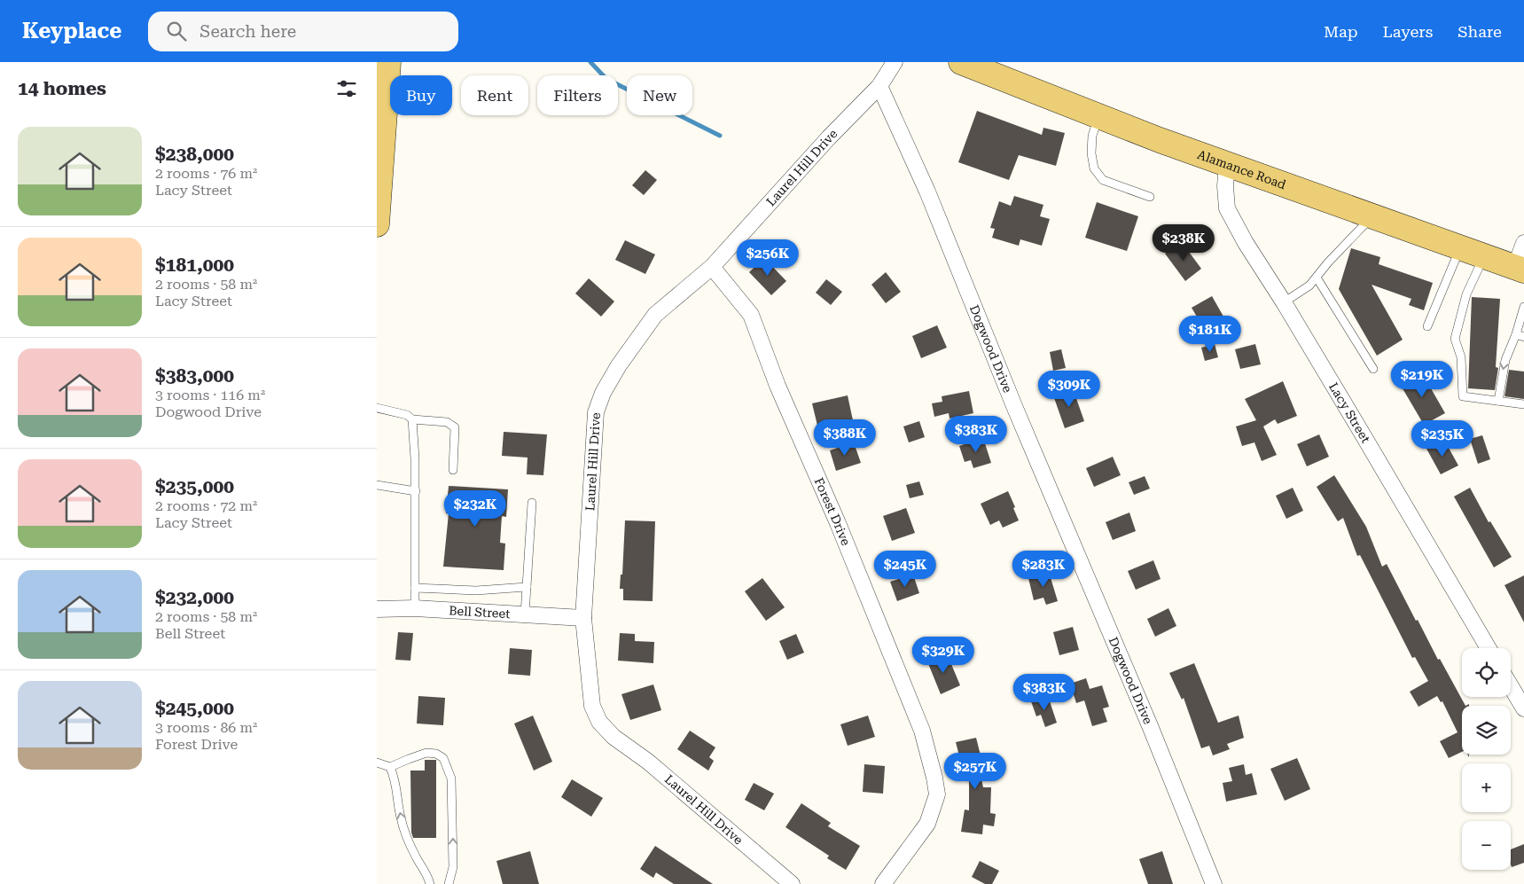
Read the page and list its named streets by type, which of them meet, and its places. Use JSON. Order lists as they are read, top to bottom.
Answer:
{
  "streets": {
    "main road": ["Alamance Road"],
    "street": [
      "Laurel Hill Drive",
      "Dogwood Drive",
      "Lacy Street",
      "Forest Drive",
      "Bell Street"
    ]
  },
  "crossings": [
    ["Laurel Hill Drive", "Dogwood Drive"],
    ["Laurel Hill Drive", "Forest Drive"],
    ["Laurel Hill Drive", "Bell Street"],
    ["Alamance Road", "Lacy Street"]
  ],
  "page": {
    "header": "Keyplace",
    "search": "Search here",
    "nav": ["Map", "Layers", "Share"],
    "heading": "14 homes",
    "chip": [
      "Buy",
      "Rent",
      "Filters",
      "New"
    ],
    "list": [
      {
        "name": "$238,000",
        "note": "2 rooms · 76 m² · Lacy Street"
      },
      {
        "name": "$181,000",
        "note": "2 rooms · 58 m² · Lacy Street"
      },
      {
        "name": "$383,000",
        "note": "3 rooms · 116 m² · Dogwood Drive"
      },
      {
        "name": "$235,000",
        "note": "2 rooms · 72 m² · Lacy Street"
      },
      {
        "name": "$232,000",
        "note": "2 rooms · 58 m² · Bell Street"
      },
      {
        "name": "$245,000",
        "note": "3 rooms · 86 m² · Forest Drive"
      }
    ],
    "price": [
      "$238K",
      "$256K",
      "$181K",
      "$219K",
      "$309K",
      "$383K",
      "$388K",
      "$235K",
      "$232K",
      "$245K",
      "$283K",
      "$329K",
      "$383K",
      "$257K"
    ],
    "map_buttons": ["+", "−"]
  }
}
